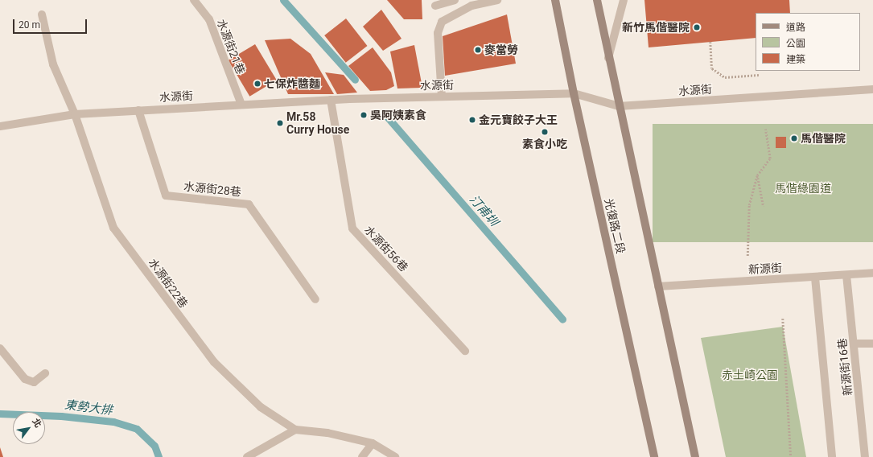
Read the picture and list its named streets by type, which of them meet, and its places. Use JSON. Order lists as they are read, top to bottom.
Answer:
{
  "streets": {
    "main road": ["光復路二段"],
    "street": [
      "水源街21巷",
      "水源街",
      "水源街28巷",
      "水源街56巷",
      "新源街",
      "水源街22巷",
      "新源街16巷"
    ]
  },
  "crossings": [
    ["水源街21巷", "水源街"],
    ["水源街", "水源街28巷"],
    ["水源街", "光復路二段"],
    ["水源街", "水源街56巷"],
    ["水源街", "水源街22巷"],
    ["新源街", "新源街16巷"]
  ],
  "water": ["汀甫圳", "東勢大排"],
  "parks": ["馬偕綠園道", "赤土崎公園"],
  "places": [
    "新竹馬偕醫院",
    "麥當勞",
    "七保炸醬麵",
    "吳阿姨素食",
    "金元寶餃子大王",
    "Mr.58 Curry House",
    "素食小吃",
    "馬偕醫院"
  ],
  "legend": ["道路", "公園", "建築"],
  "scale_bar": "20 m",
  "north": "top right"
}
